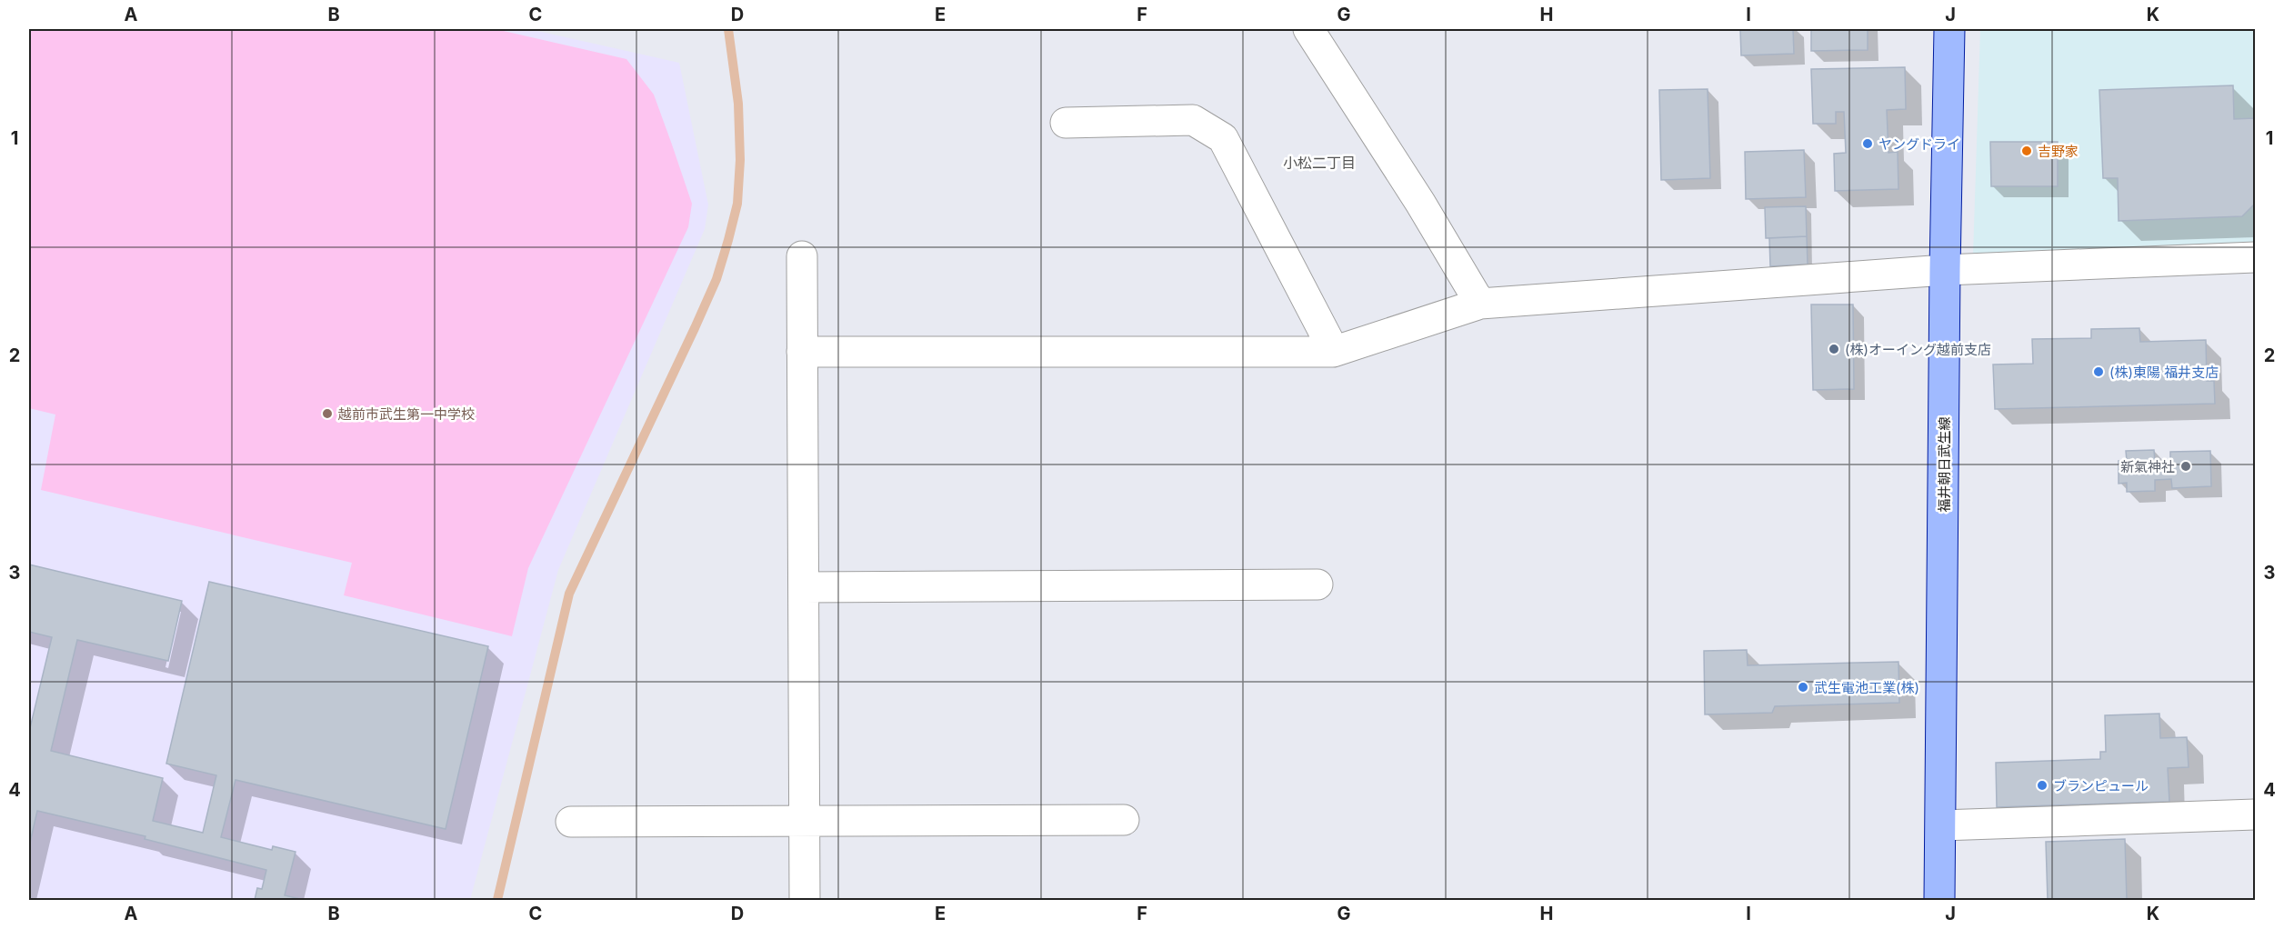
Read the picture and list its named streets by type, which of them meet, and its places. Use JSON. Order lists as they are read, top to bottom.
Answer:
{
  "streets": {
    "main road": ["福井朝日武生線"]
  },
  "districts": ["小松二丁目"],
  "places": [
    "ヤングドライ",
    "吉野家",
    "(株)オーイング越前支店",
    "(株)東陽 福井支店",
    "越前市武生第一中学校",
    "新氣神社",
    "武生電池工業(株)",
    "ブランピュール"
  ],
  "grid": {
    "columns": [
      "A",
      "B",
      "C",
      "D",
      "E",
      "F",
      "G",
      "H",
      "I",
      "J",
      "K"
    ],
    "rows": [
      "1",
      "2",
      "3",
      "4"
    ]
  }
}
